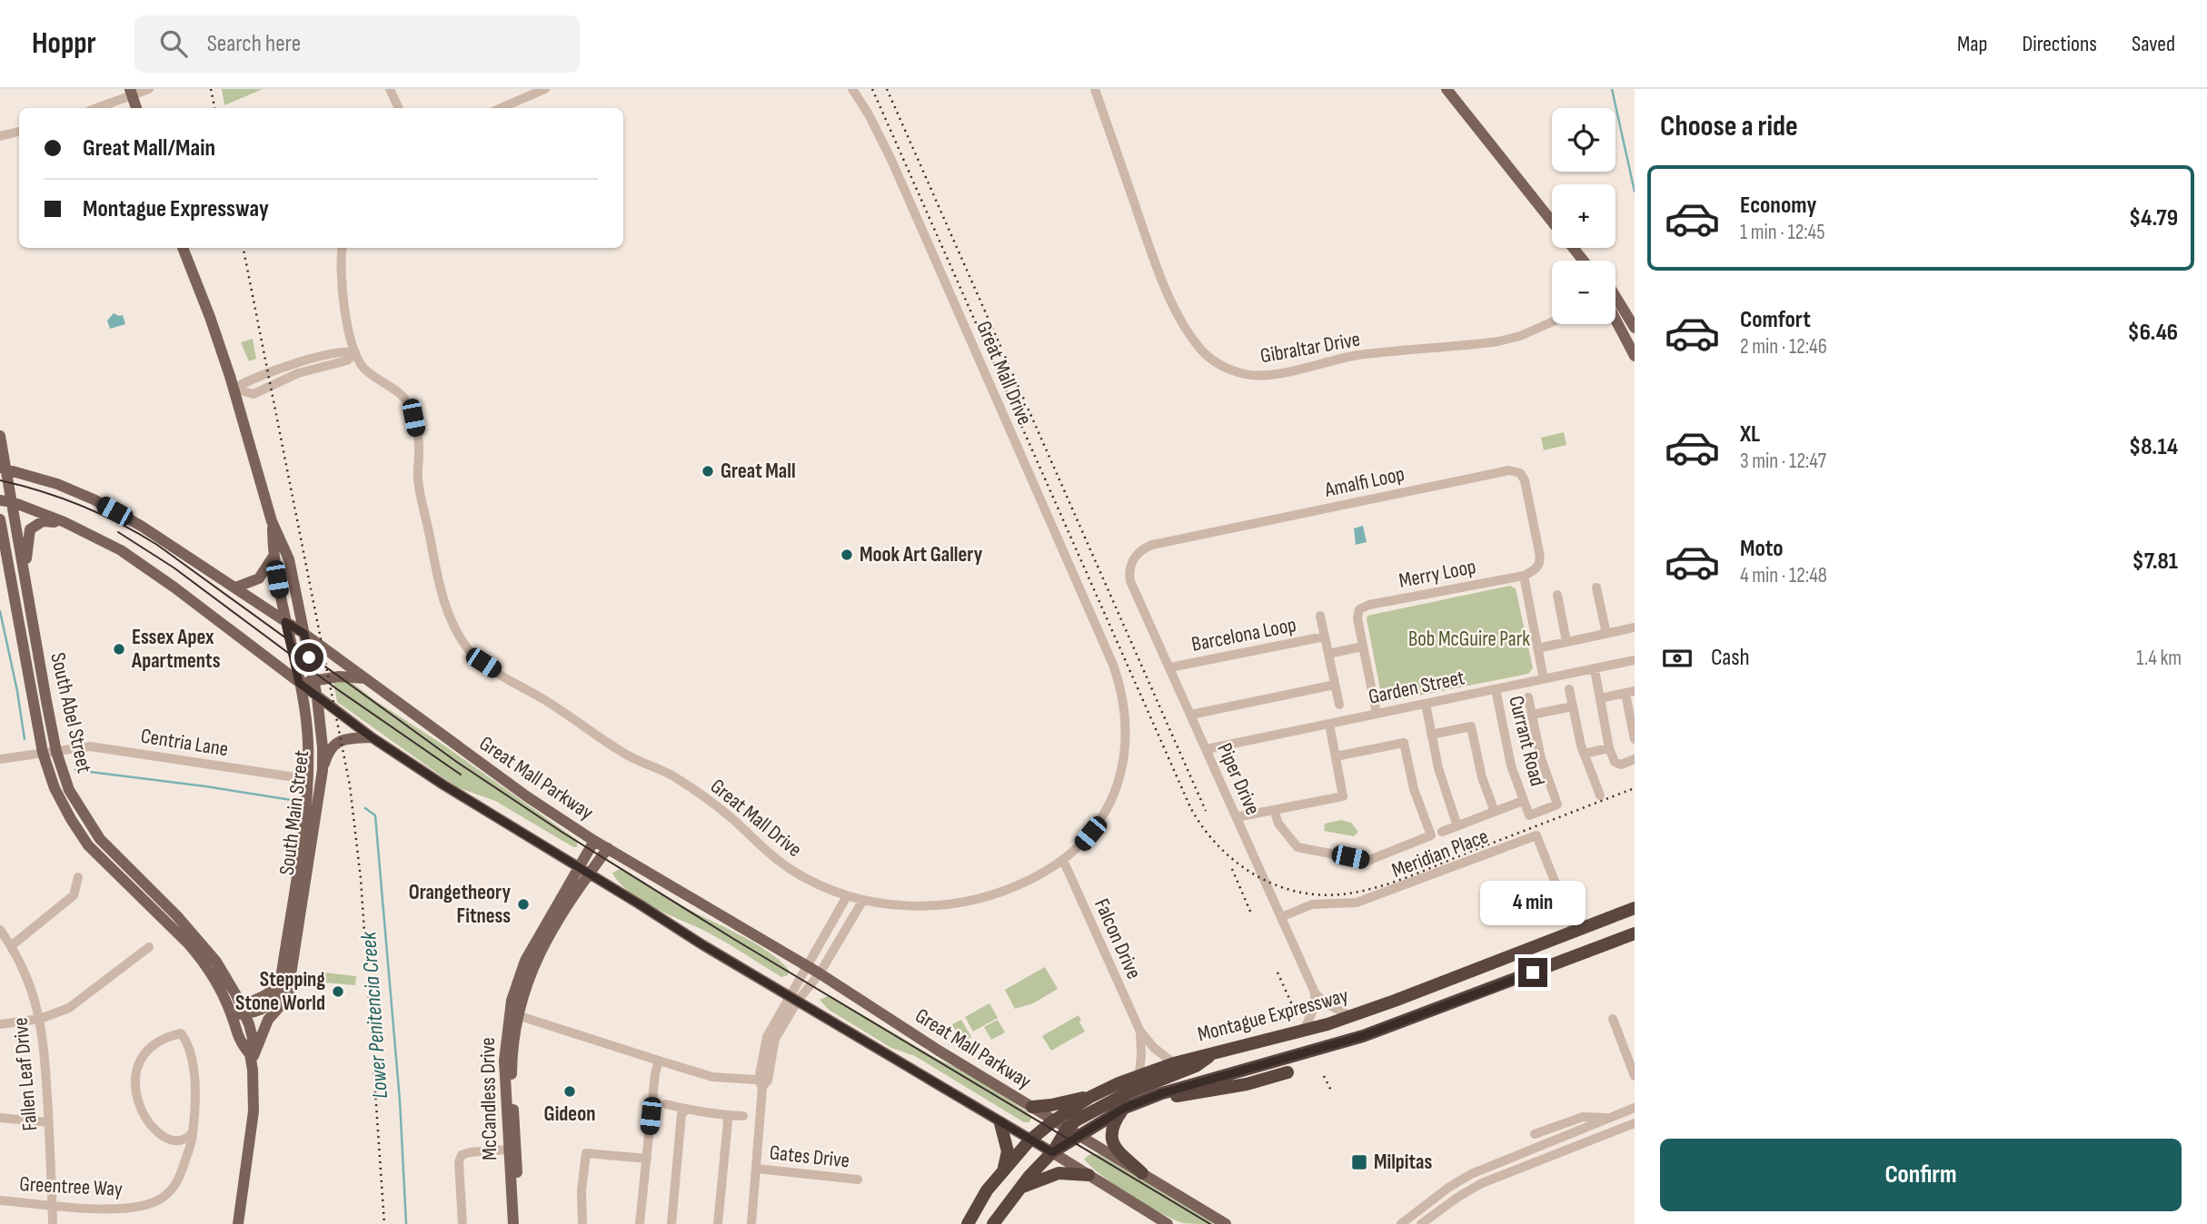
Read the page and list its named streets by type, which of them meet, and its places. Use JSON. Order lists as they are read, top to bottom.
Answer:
{
  "streets": {
    "highway": ["Montague Expressway"],
    "main road": [
      "South Abel Street",
      "Great Mall Parkway",
      "South Main Street",
      "McCandless Drive"
    ],
    "street": [
      "Gibraltar Drive",
      "Great Mall Drive",
      "Amalfi Loop",
      "Merry Loop",
      "Barcelona Loop",
      "Garden Street",
      "Currant Road",
      "Centria Lane",
      "Piper Drive",
      "Meridian Place",
      "Falcon Drive",
      "Fallen Leaf Drive",
      "Gates Drive",
      "Greentree Way"
    ]
  },
  "crossings": [
    ["Great Mall Drive", "Falcon Drive"],
    ["Amalfi Loop", "Merry Loop"],
    ["Amalfi Loop", "Piper Drive"],
    ["Merry Loop", "Garden Street"],
    ["Barcelona Loop", "Piper Drive"],
    ["Garden Street", "Currant Road"],
    ["Garden Street", "Piper Drive"],
    ["South Abel Street", "Centria Lane"],
    ["South Abel Street", "Great Mall Parkway"],
    ["South Abel Street", "South Main Street"],
    ["Centria Lane", "South Main Street"],
    ["Great Mall Parkway", "South Main Street"],
    ["Great Mall Parkway", "Montague Expressway"],
    ["Great Mall Parkway", "McCandless Drive"],
    ["Piper Drive", "Meridian Place"],
    ["Meridian Place", "Montague Expressway"],
    ["Falcon Drive", "Montague Expressway"],
    ["Fallen Leaf Drive", "Greentree Way"]
  ],
  "water": ["Lower Penitencia Creek"],
  "parks": ["Bob McGuire Park"],
  "places": {
    "other": [
      "Great Mall",
      "Mook Art Gallery",
      "Essex Apex Apartments",
      "Orangetheory Fitness",
      "Stepping Stone World",
      "Gideon"
    ],
    "transit": ["Milpitas"]
  },
  "page": {
    "header": "Hoppr",
    "search": "Search here",
    "nav": ["Map", "Directions", "Saved"],
    "heading": "Choose a ride",
    "map_buttons": ["+", "−"],
    "banner": ["Great Mall/Main", "Montague Expressway"],
    "list": [
      {
        "name": "Economy",
        "note": "1 min · 12:45",
        "value": "$4.79"
      },
      {
        "name": "Comfort",
        "note": "2 min · 12:46",
        "value": "$6.46"
      },
      {
        "name": "XL",
        "note": "3 min · 12:47",
        "value": "$8.14"
      },
      {
        "name": "Moto",
        "note": "4 min · 12:48",
        "value": "$7.81"
      }
    ],
    "pay": ["Cash", "1.4 km"],
    "bubble": "4 min",
    "buttons": "Confirm"
  }
}
